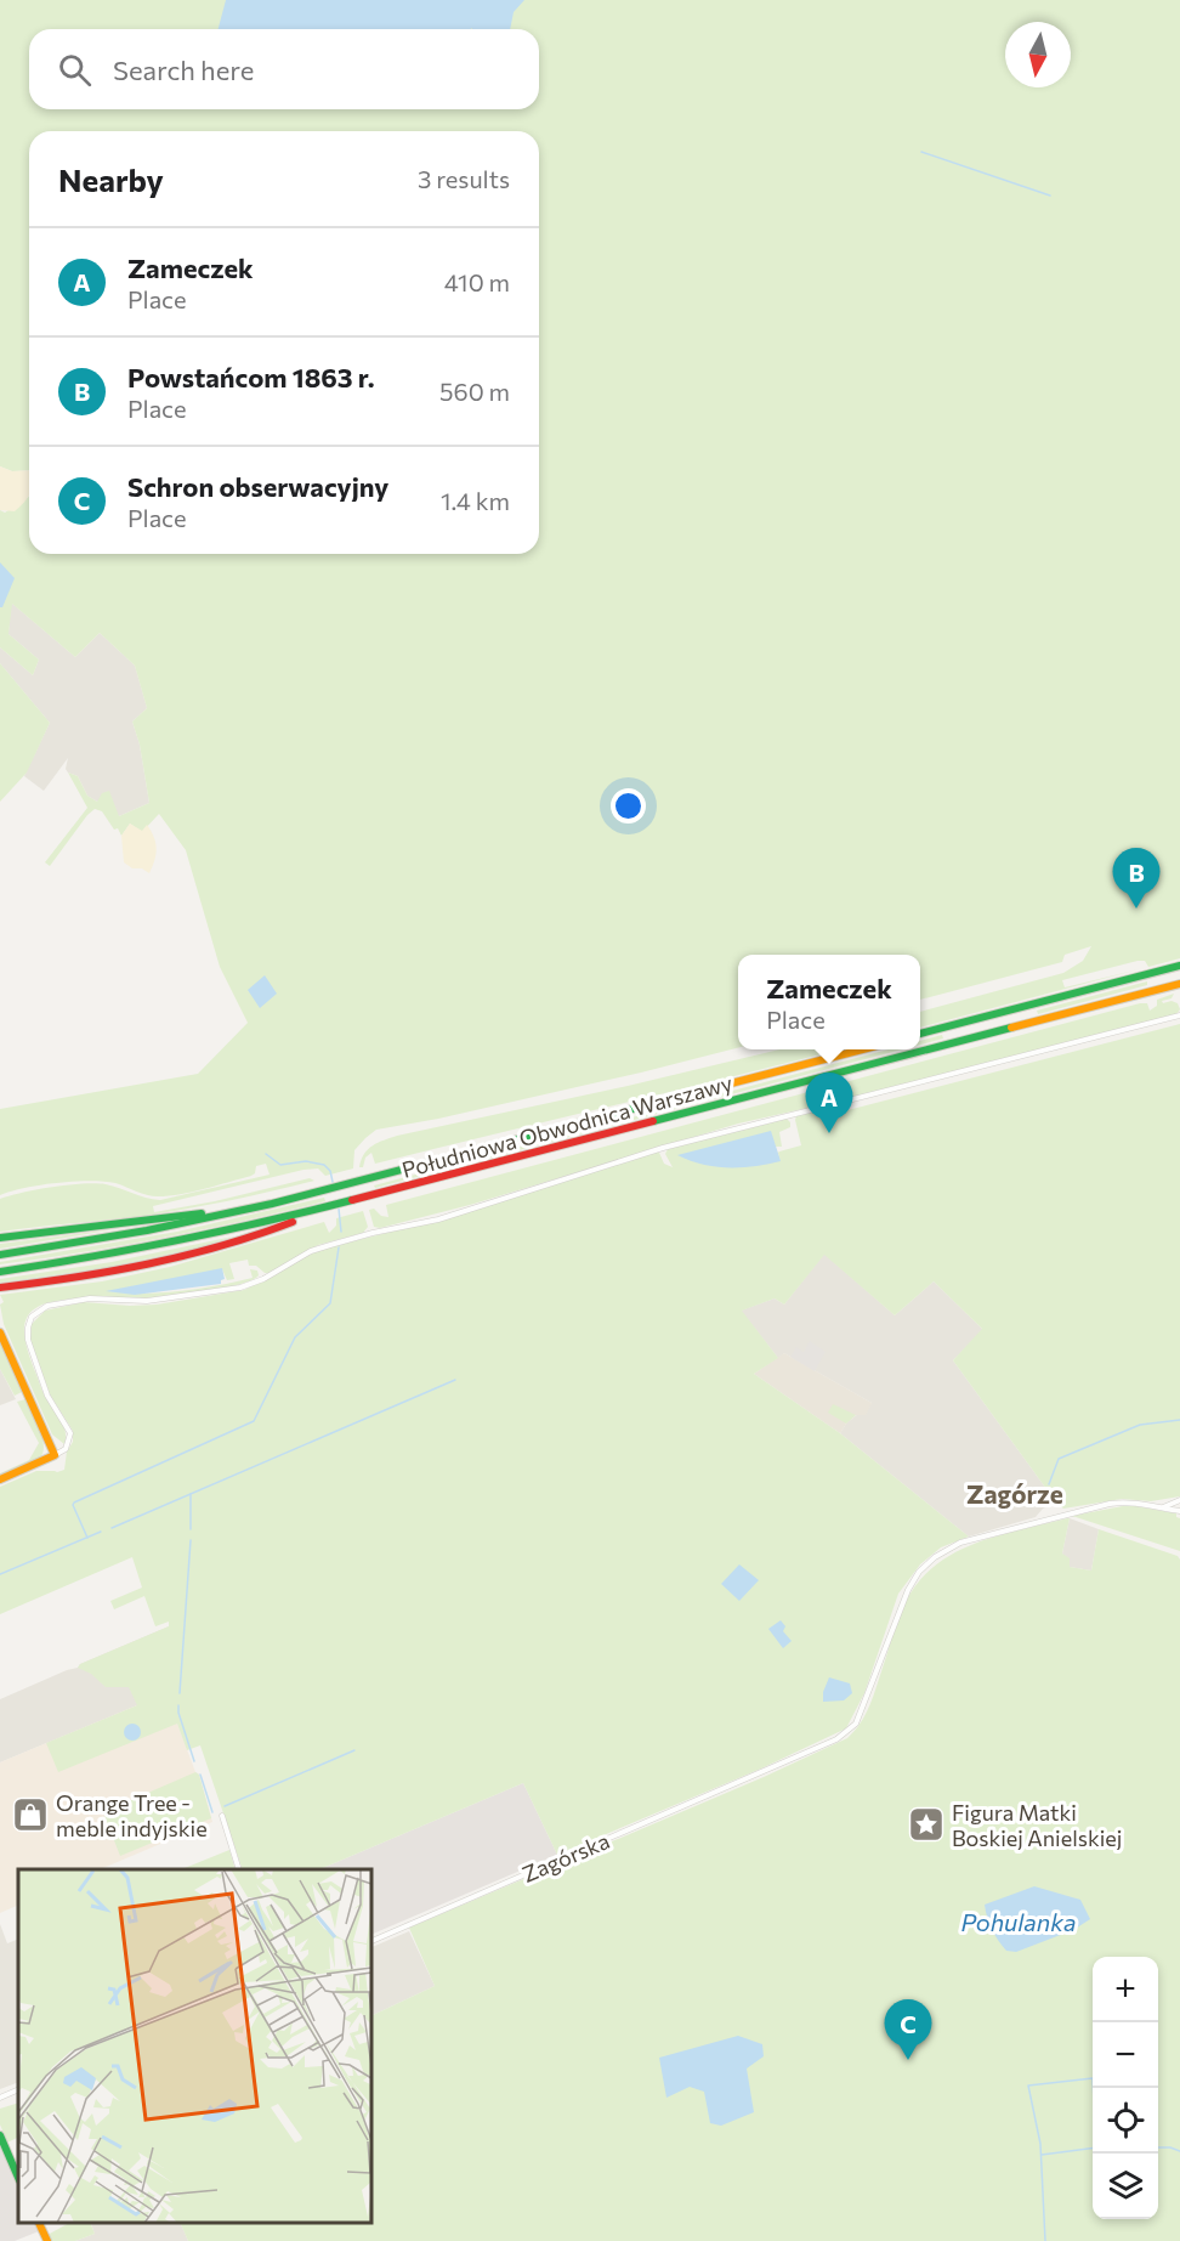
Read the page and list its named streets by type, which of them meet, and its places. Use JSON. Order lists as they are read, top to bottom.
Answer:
{
  "streets": {
    "main road": ["Południowa Obwodnica Warszawy"],
    "street": ["Zagórska"]
  },
  "districts": ["Zagórze"],
  "water": ["Pohulanka"],
  "places": {
    "shop": ["Orange Tree - meble indyjskie"],
    "place": ["Figura Matki Boskiej Anielskiej"]
  },
  "north": "bottom",
  "page": {
    "search": "Search here",
    "heading": ["Nearby", "3 results"],
    "list": [
      {
        "mark": "A",
        "name": "Zameczek",
        "note": "Place",
        "value": "410 m"
      },
      {
        "mark": "B",
        "name": "Powstańcom 1863 r.",
        "note": "Place",
        "value": "560 m"
      },
      {
        "mark": "C",
        "name": "Schron obserwacyjny",
        "note": "Place",
        "value": "1.4 km"
      }
    ],
    "pins": ["B", "A", "C"],
    "popup": ["Zameczek", "Place"],
    "map_buttons": ["+", "−"]
  }
}
